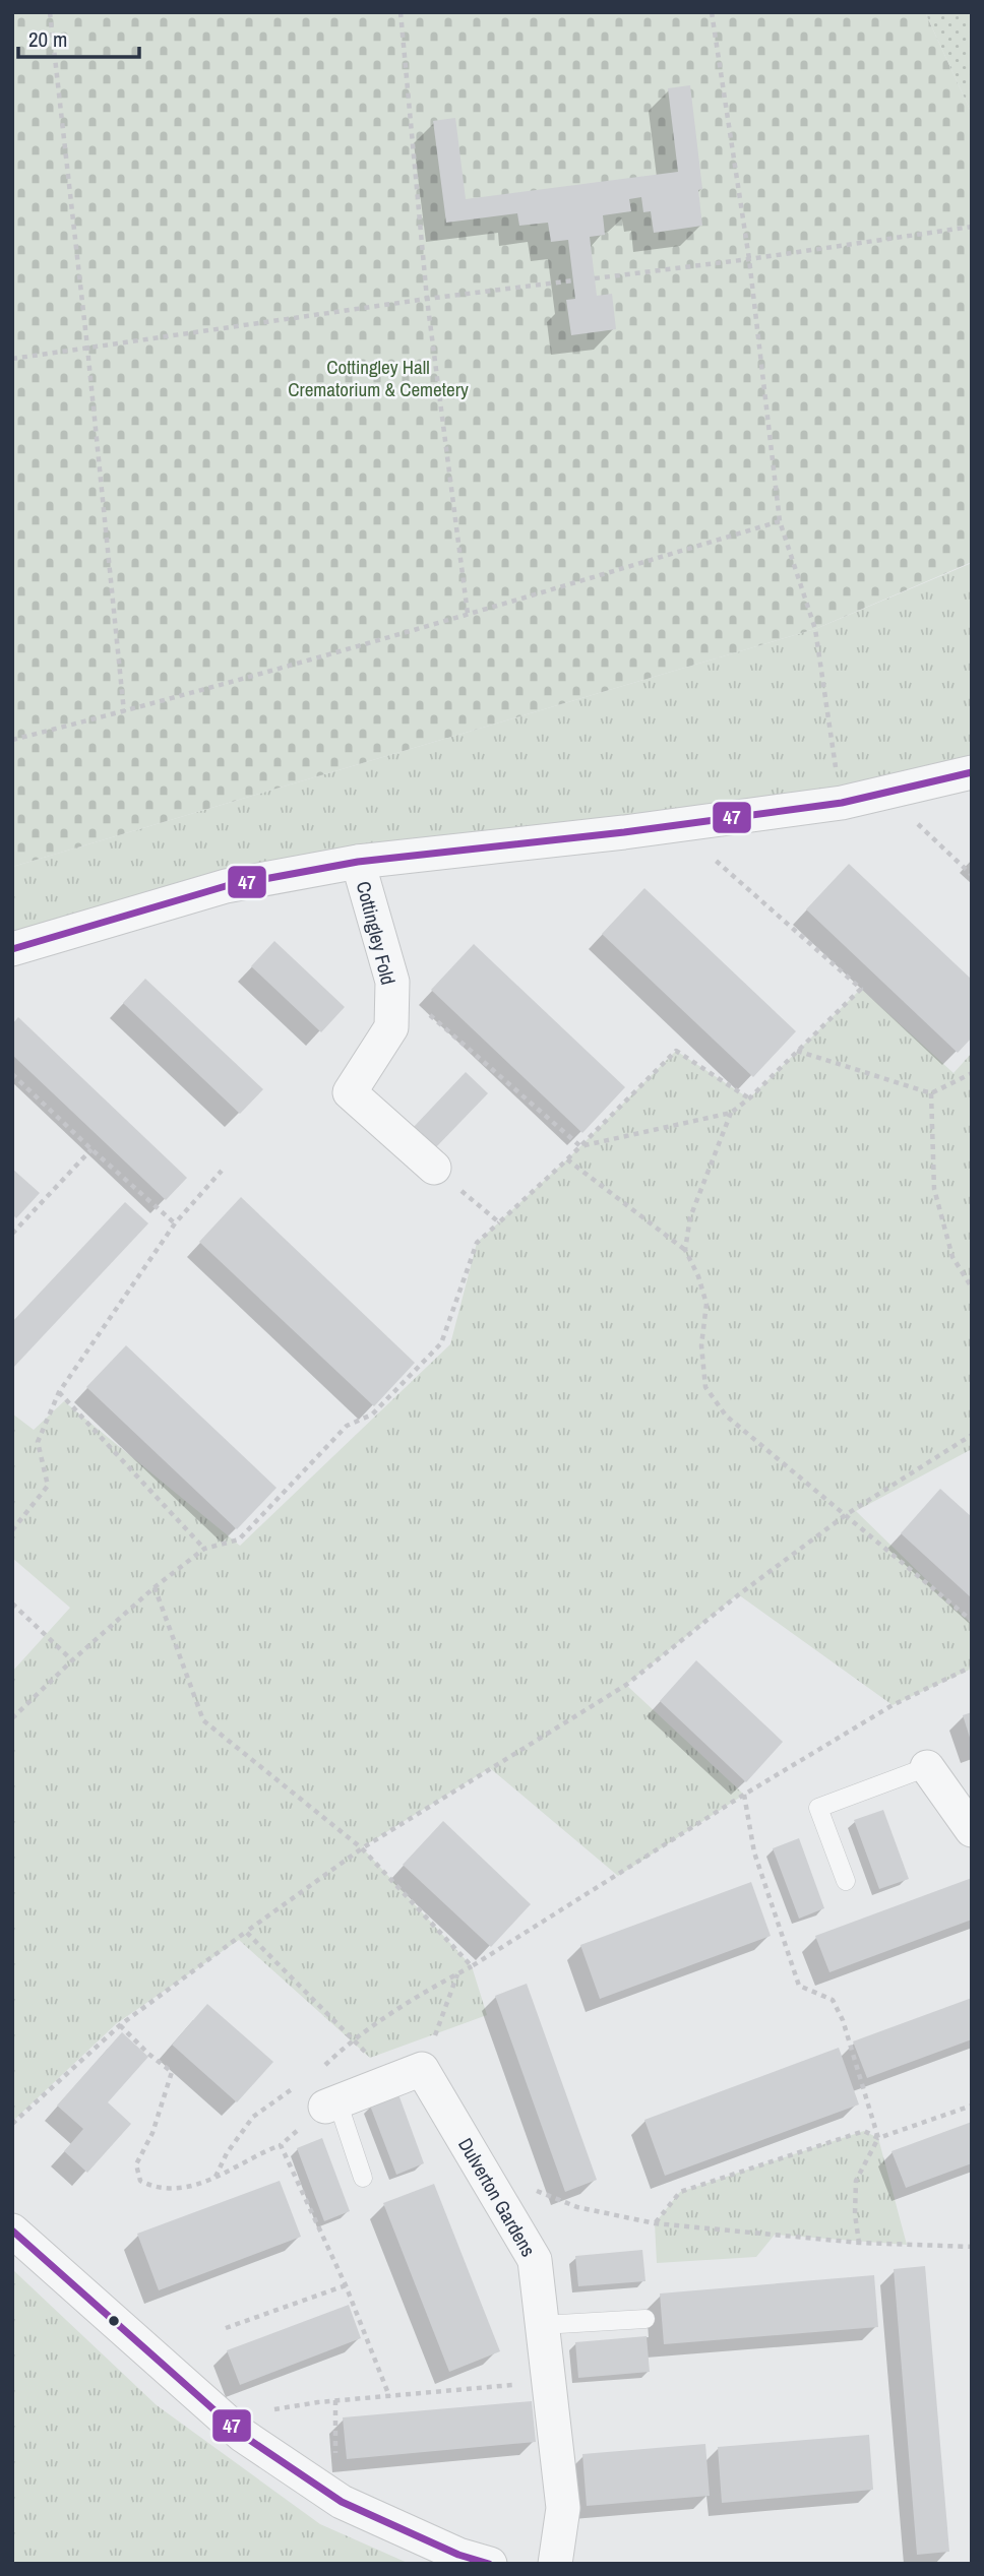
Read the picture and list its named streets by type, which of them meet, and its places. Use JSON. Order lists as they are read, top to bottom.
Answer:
{
  "streets": {
    "street": ["Cottingley Fold", "Dulverton Gardens"]
  },
  "parks": ["Cottingley Hall Crematorium & Cemetery"],
  "lines": ["transit line 47"],
  "scale_bar": "20 m"
}
